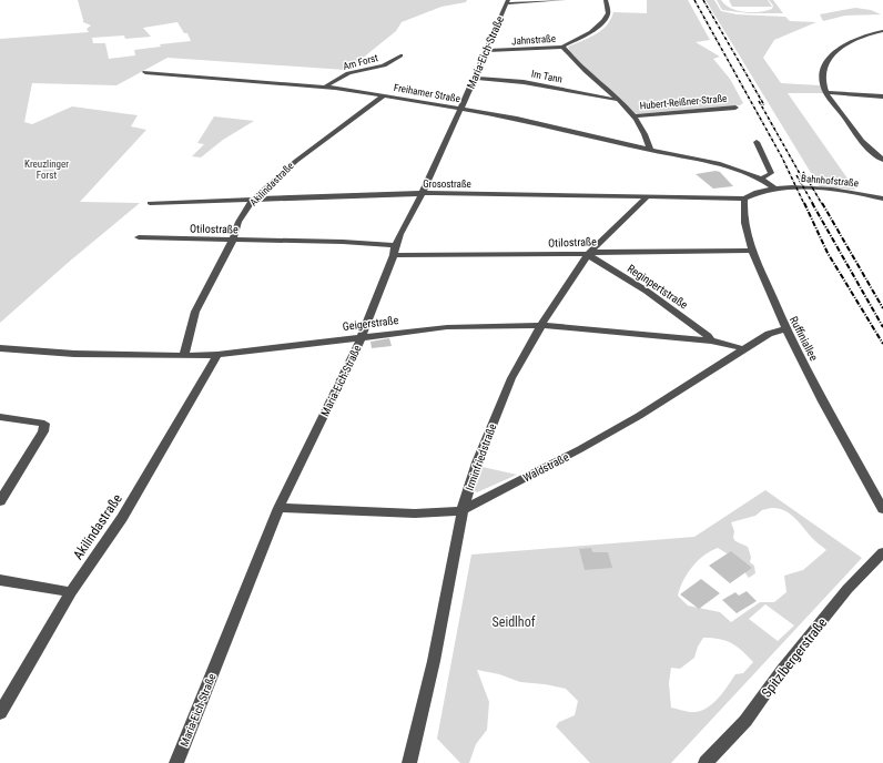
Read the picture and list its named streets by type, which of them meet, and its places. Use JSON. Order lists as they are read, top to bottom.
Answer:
{
  "streets": {
    "street": [
      "Jahnstraße",
      "Maria-Eich-Straße",
      "Am Forst",
      "Im Tann",
      "Freihamer Straße",
      "Hubert-Reißner-Straße",
      "Bahnhofstraße",
      "Akilindastraße",
      "Grosostraße",
      "Otilostraße",
      "Reginpertstraße",
      "Geigerstraße",
      "Ruffiniallee",
      "Irminfriedstraße",
      "Waldstraße",
      "Spitzlbergerstraße"
    ]
  },
  "crossings": [
    ["Jahnstraße", "Maria-Eich-Straße"],
    ["Jahnstraße", "Hubert-Reißner-Straße"],
    ["Maria-Eich-Straße", "Im Tann"],
    ["Maria-Eich-Straße", "Freihamer Straße"],
    ["Maria-Eich-Straße", "Grosostraße"],
    ["Maria-Eich-Straße", "Otilostraße"],
    ["Maria-Eich-Straße", "Geigerstraße"],
    ["Maria-Eich-Straße", "Waldstraße"],
    ["Am Forst", "Freihamer Straße"],
    ["Im Tann", "Hubert-Reißner-Straße"],
    ["Freihamer Straße", "Hubert-Reißner-Straße"],
    ["Freihamer Straße", "Bahnhofstraße"],
    ["Freihamer Straße", "Akilindastraße"],
    ["Akilindastraße", "Grosostraße"],
    ["Akilindastraße", "Otilostraße"],
    ["Akilindastraße", "Geigerstraße"],
    ["Grosostraße", "Ruffiniallee"],
    ["Grosostraße", "Irminfriedstraße"],
    ["Otilostraße", "Reginpertstraße"],
    ["Otilostraße", "Ruffiniallee"],
    ["Otilostraße", "Irminfriedstraße"],
    ["Reginpertstraße", "Geigerstraße"],
    ["Reginpertstraße", "Irminfriedstraße"],
    ["Geigerstraße", "Irminfriedstraße"],
    ["Geigerstraße", "Waldstraße"],
    ["Ruffiniallee", "Waldstraße"],
    ["Irminfriedstraße", "Waldstraße"]
  ],
  "parks": ["Kreuzlinger Forst", "Seidlhof"]
}
